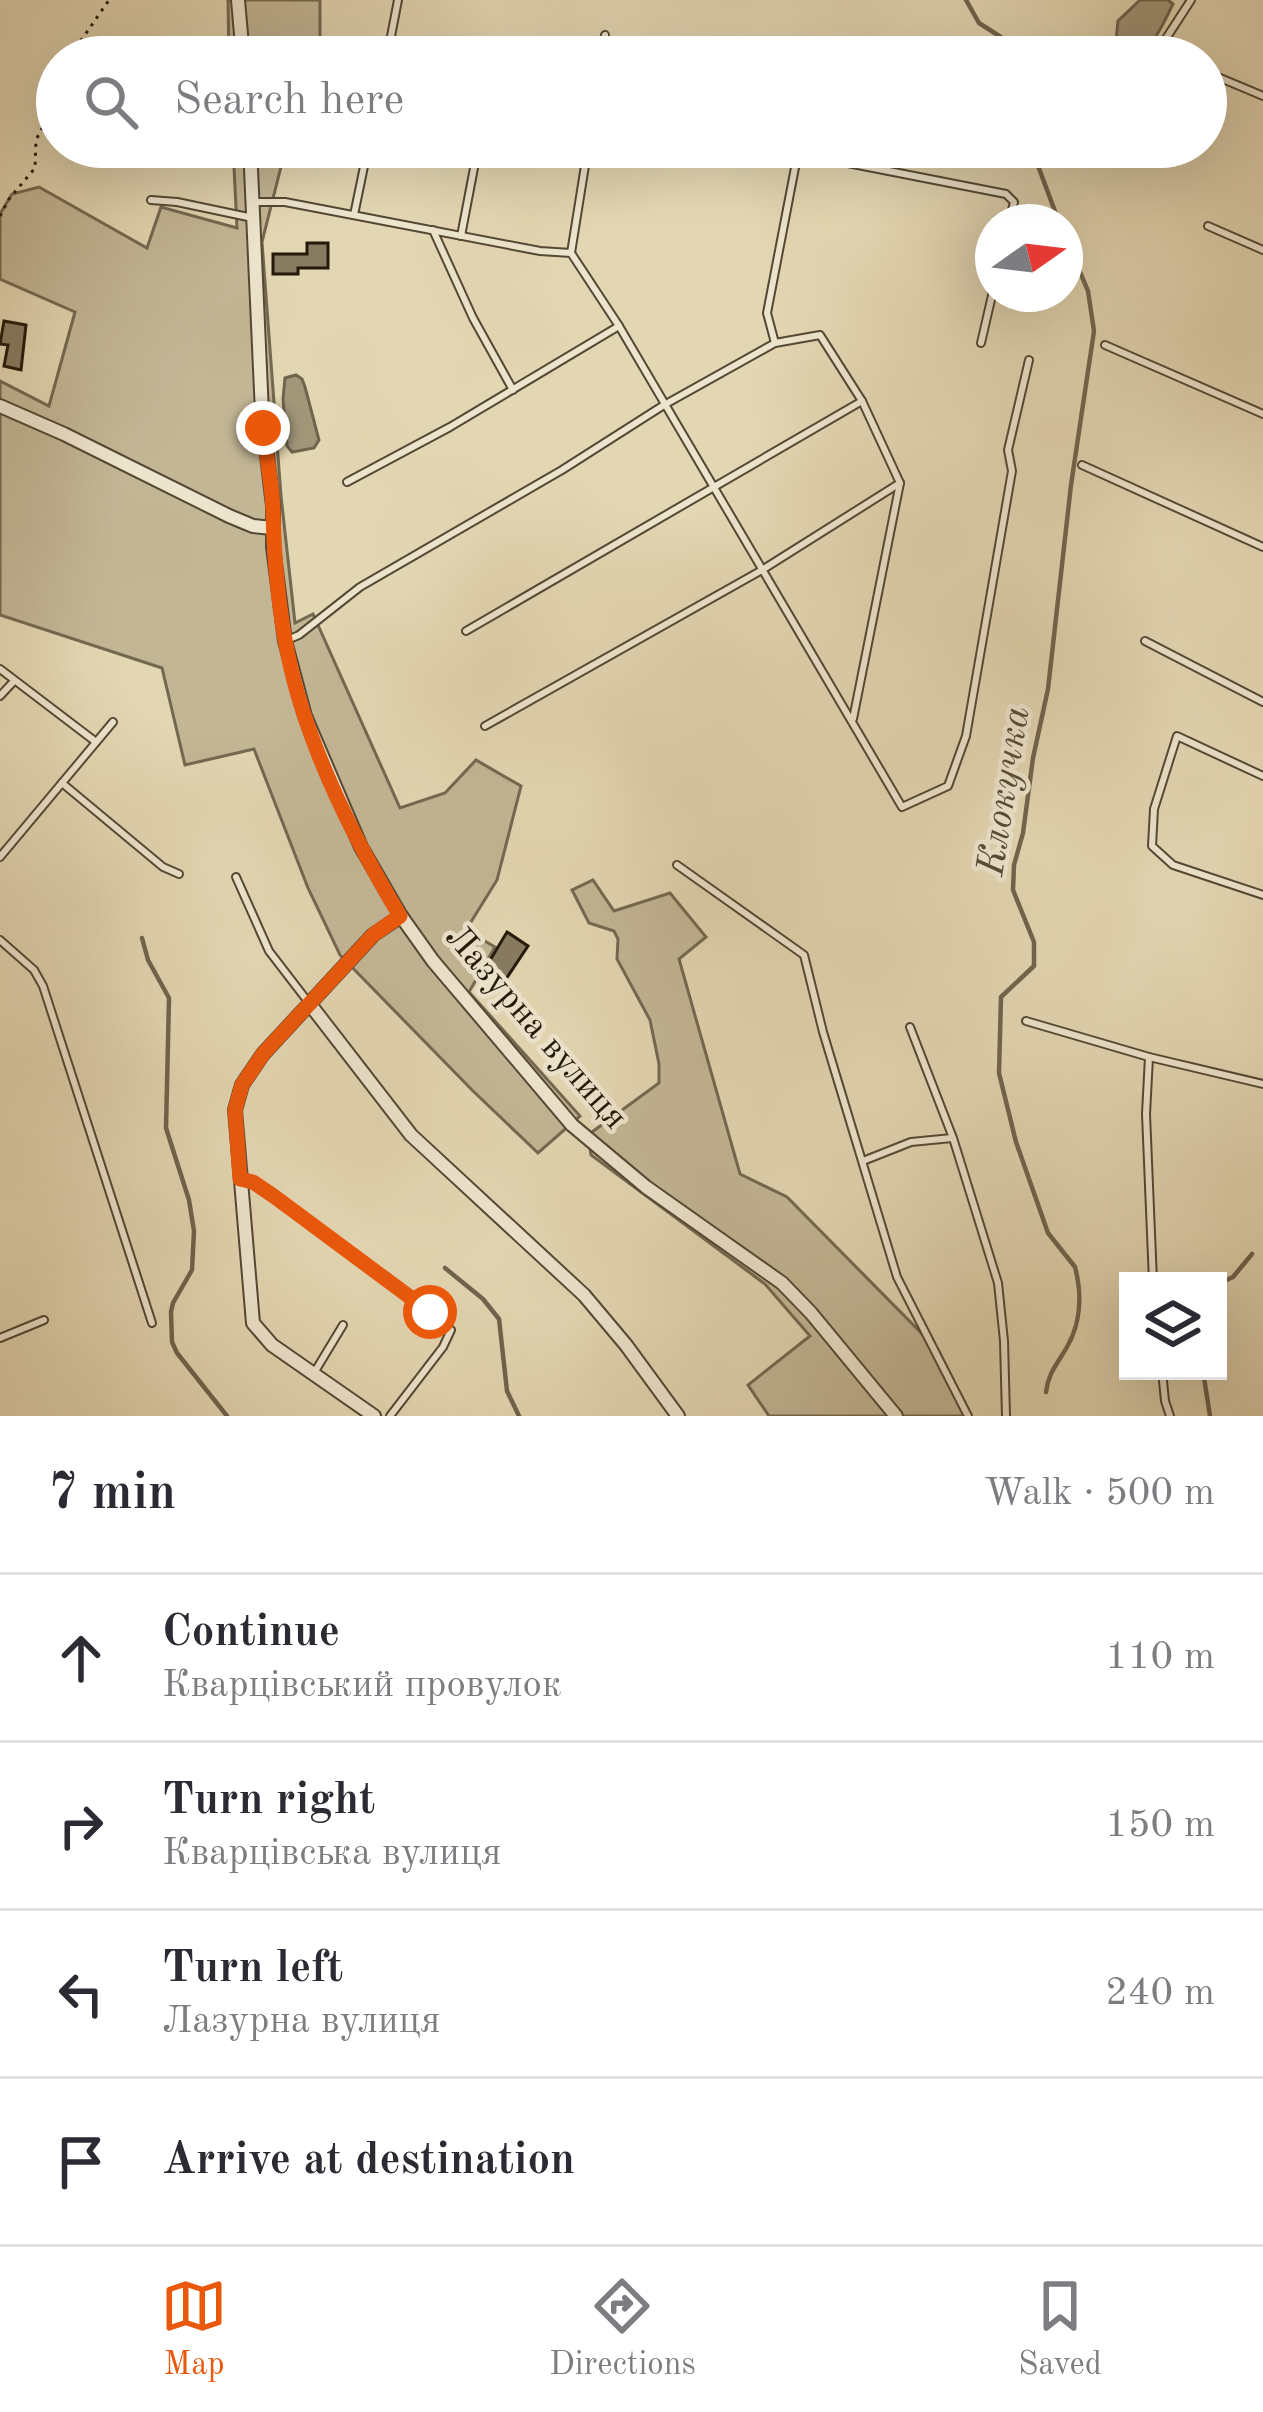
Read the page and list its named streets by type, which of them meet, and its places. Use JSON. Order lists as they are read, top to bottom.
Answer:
{
  "streets": {
    "street": ["Лазурна вулиця"]
  },
  "water": ["Клокучка"],
  "north": "right",
  "page": {
    "search": "Search here",
    "heading": ["7 min", "Walk · 500 m"],
    "list": [
      ["Continue", "Кварцівський провулок", "110 m"],
      ["Turn right", "Кварцівська вулиця", "150 m"],
      ["Turn left", "Лазурна вулиця", "240 m"],
      "Arrive at destination"
    ],
    "nav": ["Map", "Directions", "Saved"]
  }
}
